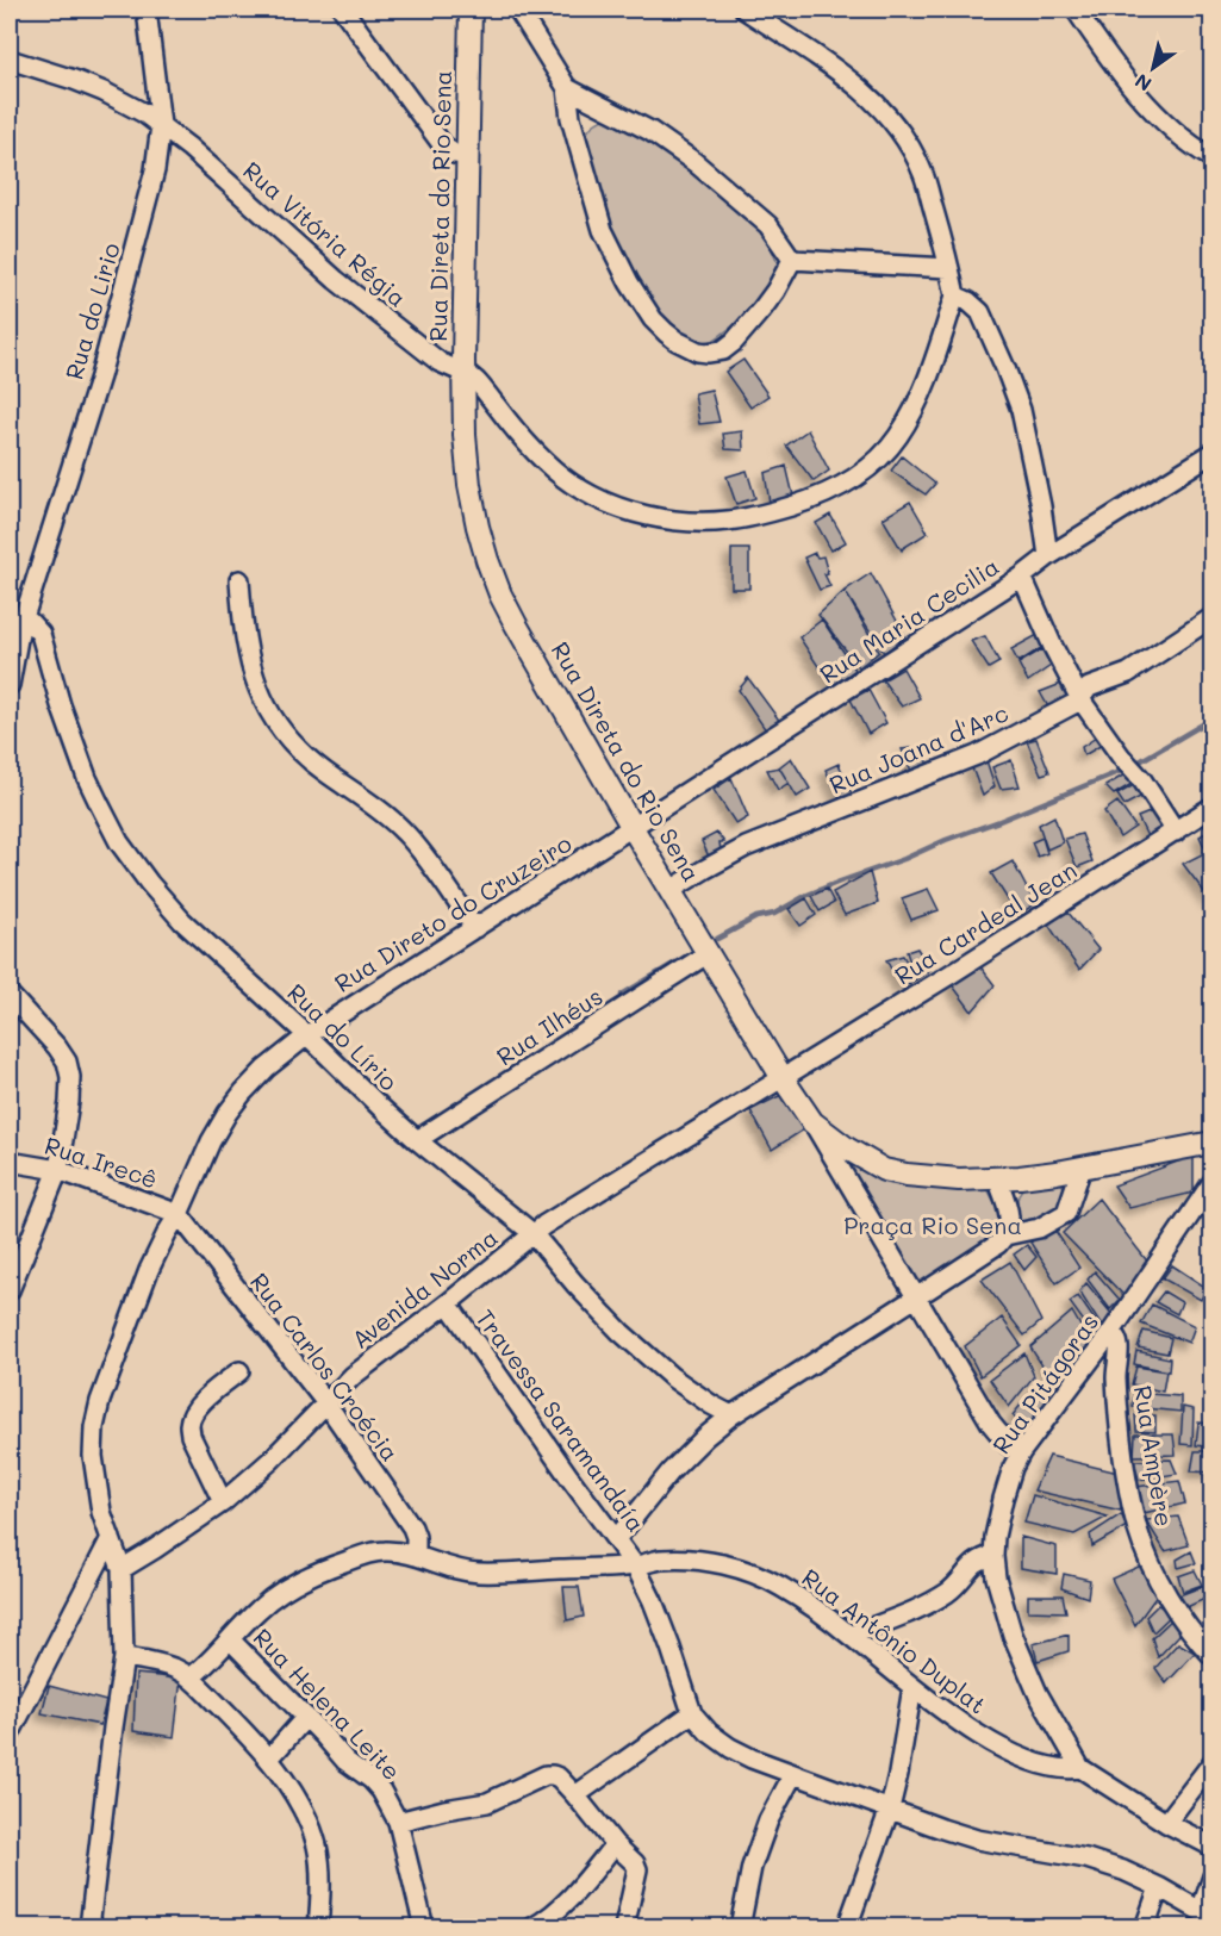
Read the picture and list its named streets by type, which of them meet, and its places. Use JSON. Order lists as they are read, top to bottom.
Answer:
{
  "streets": {
    "main road": ["Rua Direta do Rio Sena"],
    "street": [
      "Rua Vitória Régia",
      "Rua do Lirio",
      "Rua Maria Cecilia",
      "Rua Joana d'Arc",
      "Rua Direto do Cruzeiro",
      "Rua Cardeal Jean",
      "Rua Ilhéus",
      "Rua do Lírio",
      "Rua Irecê",
      "Avenida Norma",
      "Rua Carlos Croécia",
      "Rua Pitágoras",
      "Travessa Saramandaía",
      "Rua Ampère",
      "Rua Antônio Duplat",
      "Rua Helena Leite"
    ]
  },
  "crossings": [
    ["Rua Direta do Rio Sena", "Rua Vitória Régia"],
    ["Rua Direta do Rio Sena", "Rua Maria Cecilia"],
    ["Rua Direta do Rio Sena", "Rua Joana d'Arc"],
    ["Rua Direta do Rio Sena", "Rua Direto do Cruzeiro"],
    ["Rua Direta do Rio Sena", "Rua Cardeal Jean"],
    ["Rua Direta do Rio Sena", "Rua Ilhéus"],
    ["Rua Direta do Rio Sena", "Avenida Norma"],
    ["Rua Direta do Rio Sena", "Rua Pitágoras"],
    ["Rua Vitória Régia", "Rua do Lirio"],
    ["Rua do Lirio", "Rua do Lírio"],
    ["Rua Maria Cecilia", "Rua Direto do Cruzeiro"],
    ["Rua Direto do Cruzeiro", "Rua do Lírio"],
    ["Rua Direto do Cruzeiro", "Rua Irecê"],
    ["Rua Direto do Cruzeiro", "Avenida Norma"],
    ["Rua Direto do Cruzeiro", "Rua Carlos Croécia"],
    ["Rua Cardeal Jean", "Avenida Norma"],
    ["Rua Ilhéus", "Rua do Lírio"],
    ["Rua do Lírio", "Avenida Norma"],
    ["Rua Irecê", "Rua Carlos Croécia"],
    ["Avenida Norma", "Rua Carlos Croécia"],
    ["Avenida Norma", "Travessa Saramandaía"],
    ["Rua Carlos Croécia", "Rua Antônio Duplat"],
    ["Rua Pitágoras", "Rua Ampère"],
    ["Rua Pitágoras", "Rua Antônio Duplat"],
    ["Travessa Saramandaía", "Rua Antônio Duplat"],
    ["Rua Antônio Duplat", "Rua Helena Leite"]
  ],
  "parks": ["Praça Rio Sena"],
  "north": "bottom left"
}
